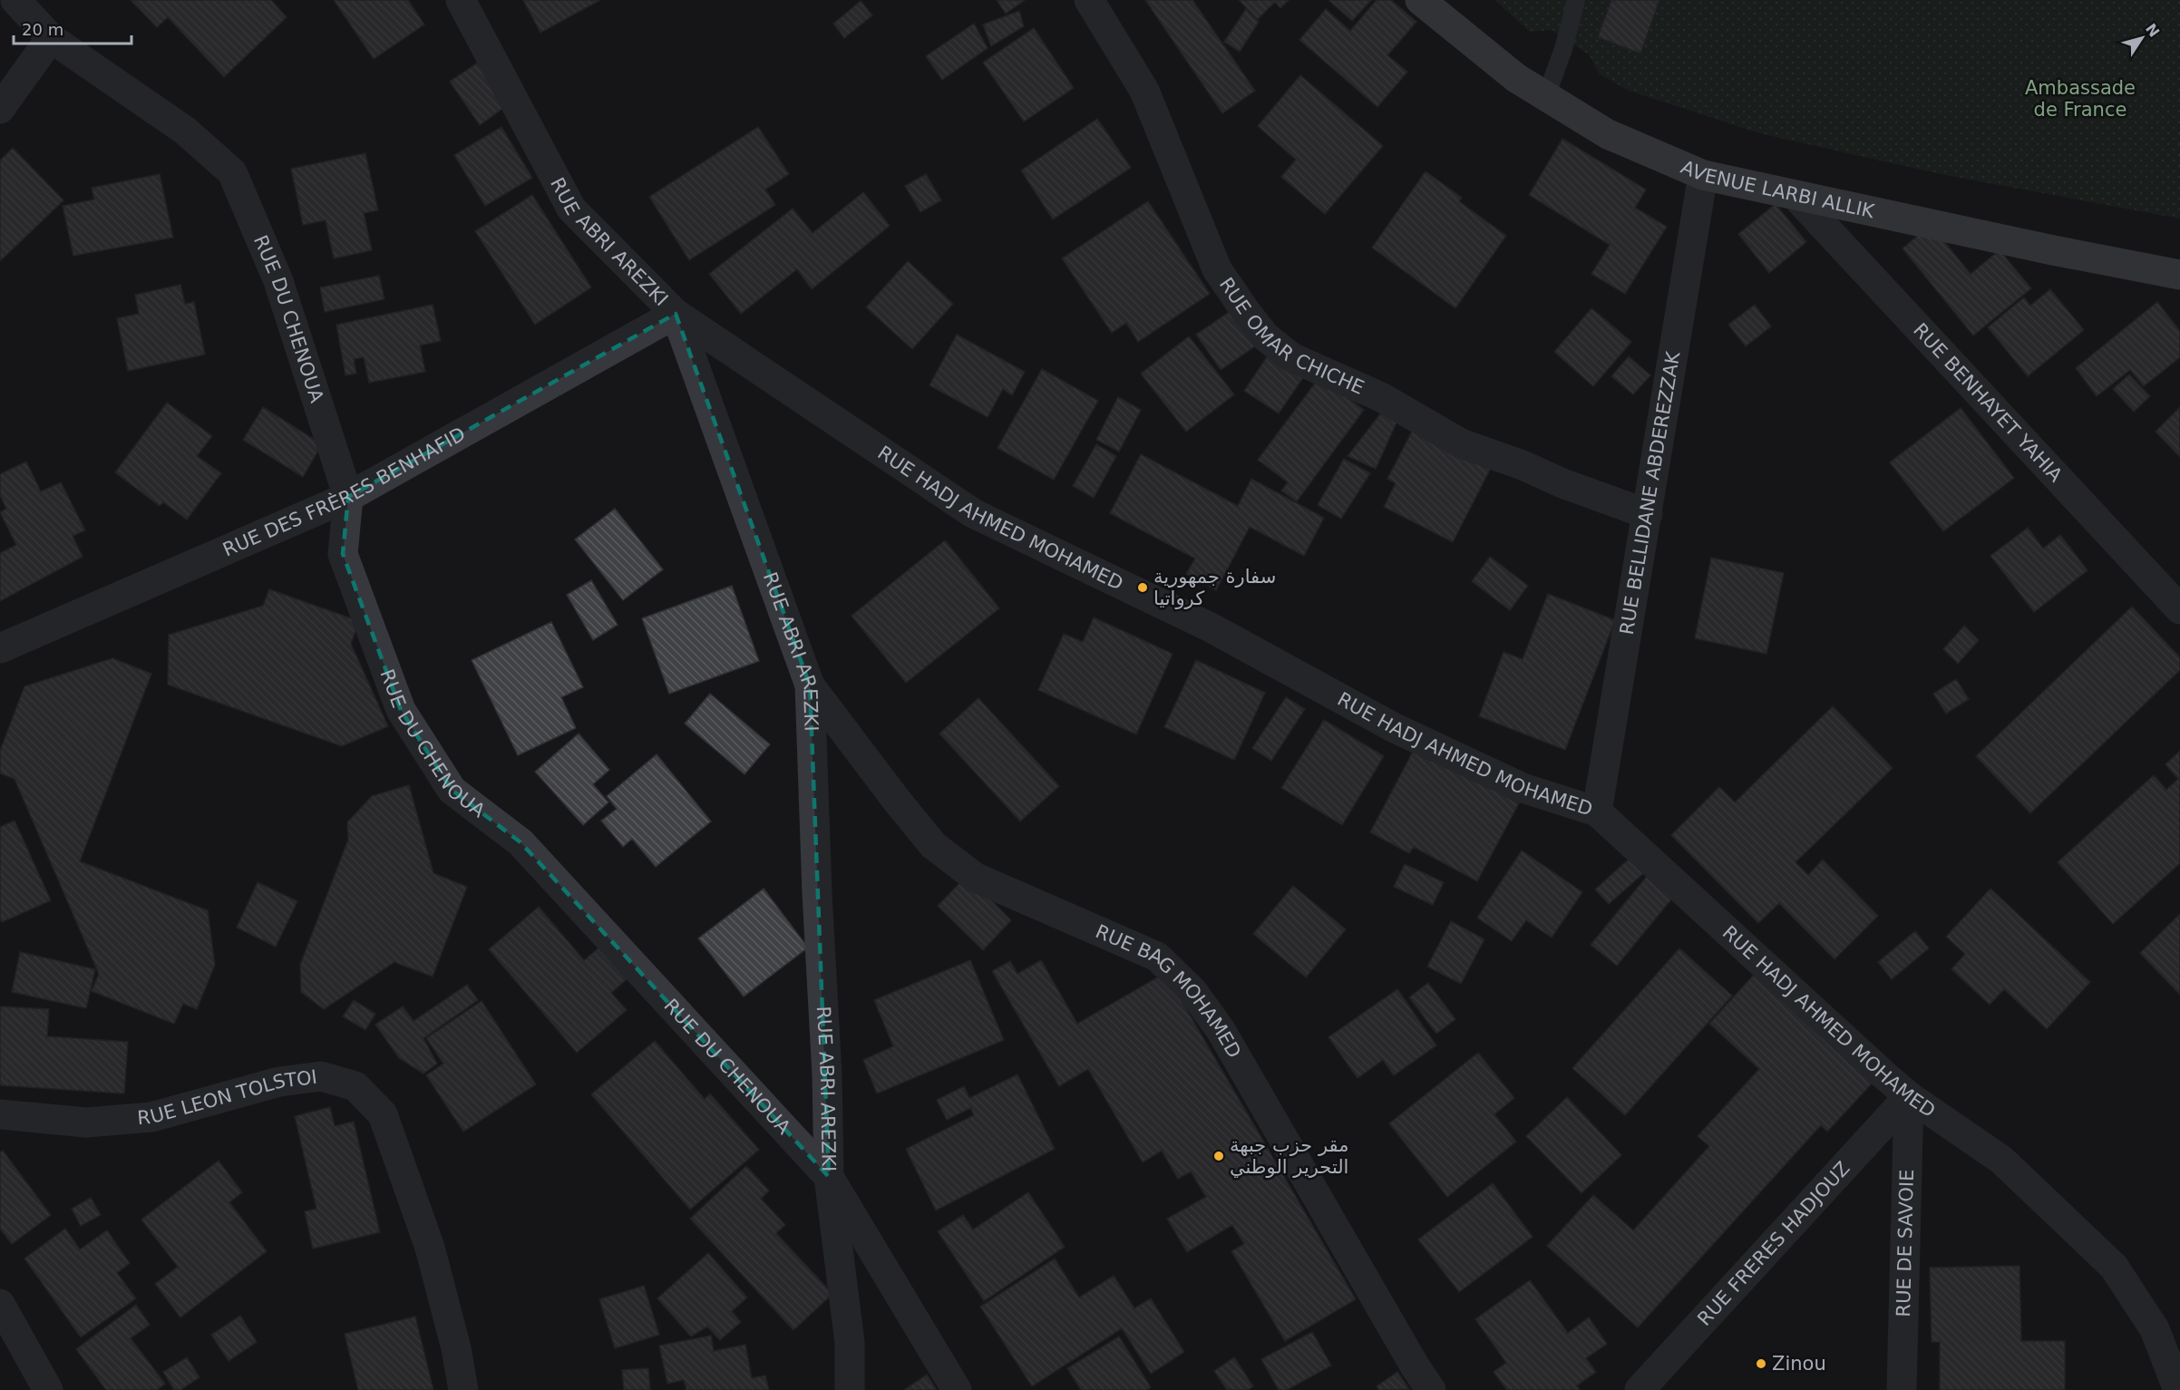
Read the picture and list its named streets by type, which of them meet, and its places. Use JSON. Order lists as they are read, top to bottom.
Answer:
{
  "streets": {
    "main road": ["AVENUE LARBI ALLIK"],
    "street": [
      "RUE ABRI AREZKI",
      "RUE DU CHENOUA",
      "RUE OMAR CHICHE",
      "RUE BENHAYET YAHIA",
      "RUE DES FRÈRES BENHAFID",
      "RUE BELLIDANE ABDEREZZAK",
      "RUE HADJ AHMED MOHAMED",
      "RUE BAG MOHAMED",
      "RUE LEON TOLSTOI",
      "RUE FRERES HADJOUZ",
      "RUE DE SAVOIE"
    ]
  },
  "crossings": [
    ["AVENUE LARBI ALLIK", "RUE BENHAYET YAHIA"],
    ["AVENUE LARBI ALLIK", "RUE BELLIDANE ABDEREZZAK"],
    ["RUE ABRI AREZKI", "RUE DU CHENOUA"],
    ["RUE ABRI AREZKI", "RUE DES FRÈRES BENHAFID"],
    ["RUE ABRI AREZKI", "RUE HADJ AHMED MOHAMED"],
    ["RUE ABRI AREZKI", "RUE BAG MOHAMED"],
    ["RUE DU CHENOUA", "RUE DES FRÈRES BENHAFID"],
    ["RUE OMAR CHICHE", "RUE BELLIDANE ABDEREZZAK"],
    ["RUE DES FRÈRES BENHAFID", "RUE HADJ AHMED MOHAMED"],
    ["RUE BELLIDANE ABDEREZZAK", "RUE HADJ AHMED MOHAMED"],
    ["RUE HADJ AHMED MOHAMED", "RUE FRERES HADJOUZ"],
    ["RUE HADJ AHMED MOHAMED", "RUE DE SAVOIE"],
    ["RUE FRERES HADJOUZ", "RUE DE SAVOIE"]
  ],
  "parks": ["Ambassade de France"],
  "places": ["سفارة جمهورية كرواتيا", "مقر حزب جبهة التحرير الوطني", "Zinou"],
  "scale_bar": "20 m",
  "north": "top right"
}
